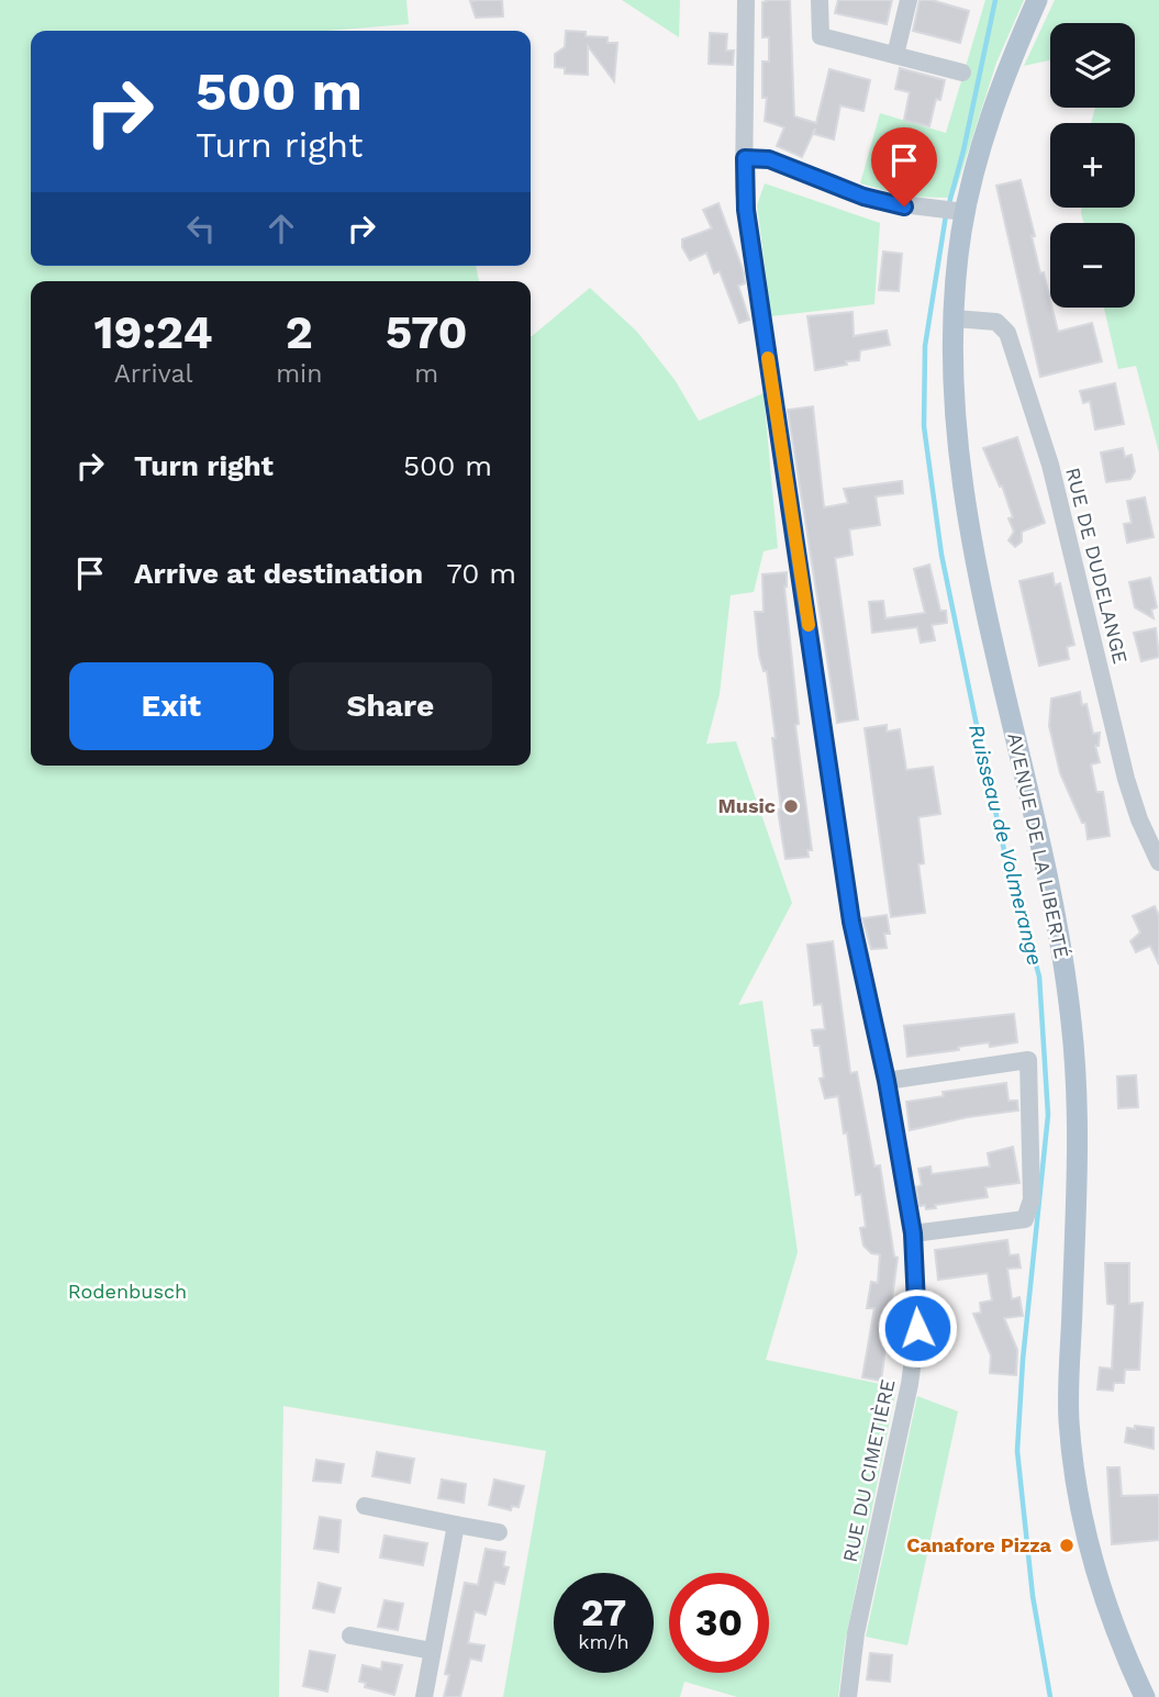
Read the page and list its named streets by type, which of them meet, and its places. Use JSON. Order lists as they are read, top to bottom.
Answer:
{
  "streets": {
    "main road": ["AVENUE DE LA LIBERTÉ"],
    "street": ["RUE DE DUDELANGE", "RUE DU CIMETIÈRE"]
  },
  "crossings": [
    ["RUE DE DUDELANGE", "AVENUE DE LA LIBERTÉ"]
  ],
  "water": ["Ruisseau de Volmerange"],
  "parks": ["Rodenbusch"],
  "places": ["Music", "Canafore Pizza"],
  "page": {
    "map_buttons": ["+", "−"],
    "turn": ["500 m", "Turn right"],
    "eta": [
      "19:24",
      "Arrival",
      "2",
      "min",
      "570",
      "m"
    ],
    "list": [
      {
        "name": "Turn right",
        "value": "500 m"
      },
      {
        "name": "Arrive at destination",
        "value": "70 m"
      }
    ],
    "buttons": ["Exit", "Share"],
    "speed": "27 km/h",
    "limit": "30"
  }
}
